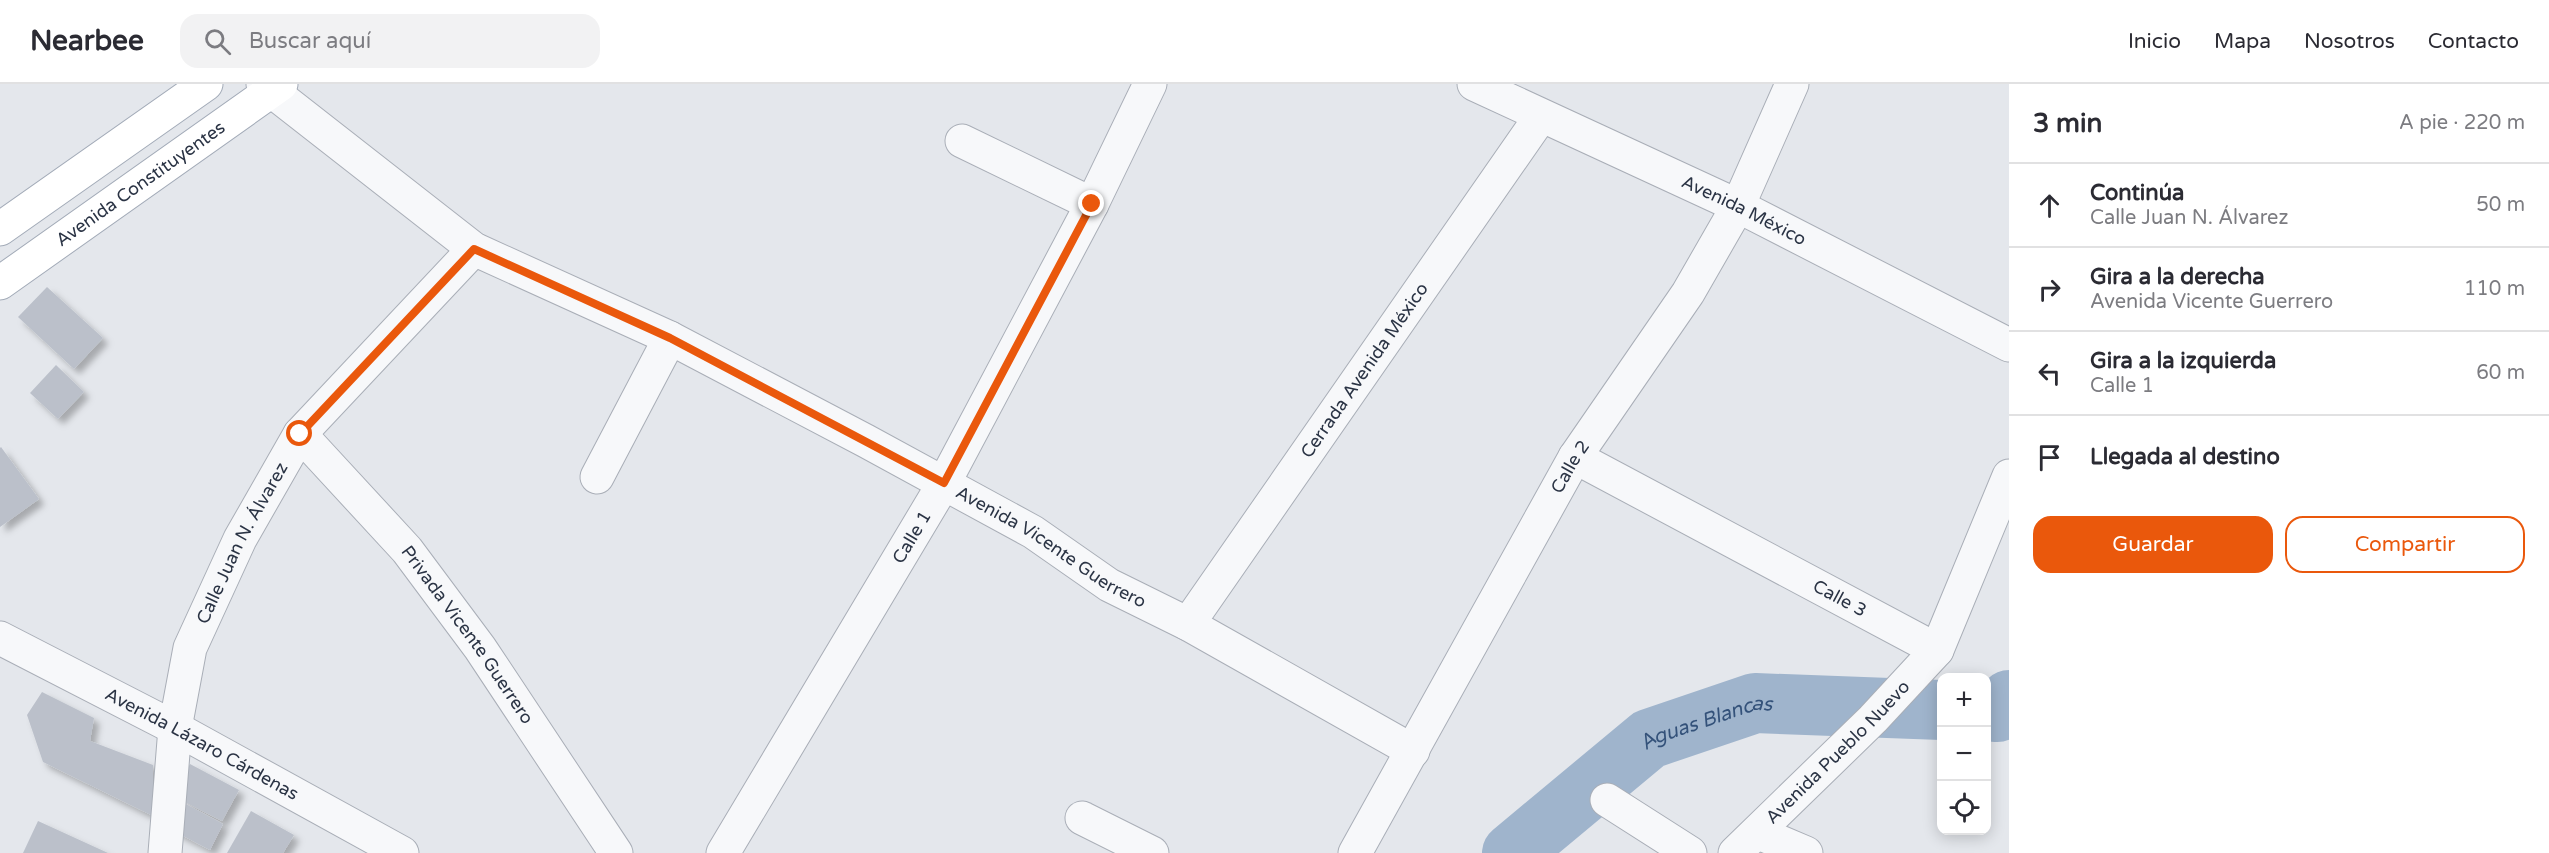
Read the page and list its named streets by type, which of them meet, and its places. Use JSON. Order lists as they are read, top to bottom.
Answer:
{
  "streets": {
    "main road": ["Avenida Constituyentes"],
    "street": [
      "Avenida México",
      "Cerrada Avenida México",
      "Calle 2",
      "Calle 1",
      "Calle Juan N. Álvarez",
      "Avenida Vicente Guerrero",
      "Calle 3",
      "Privada Vicente Guerrero",
      "Avenida Lázaro Cárdenas",
      "Avenida Pueblo Nuevo"
    ]
  },
  "crossings": [
    ["Avenida Constituyentes", "Avenida Vicente Guerrero"],
    ["Avenida México", "Cerrada Avenida México"],
    ["Avenida México", "Calle 2"],
    ["Cerrada Avenida México", "Avenida Vicente Guerrero"],
    ["Calle 2", "Avenida Vicente Guerrero"],
    ["Calle 2", "Calle 3"],
    ["Calle 1", "Avenida Vicente Guerrero"],
    ["Calle Juan N. Álvarez", "Avenida Vicente Guerrero"],
    ["Calle Juan N. Álvarez", "Privada Vicente Guerrero"],
    ["Calle Juan N. Álvarez", "Avenida Lázaro Cárdenas"],
    ["Calle 3", "Avenida Pueblo Nuevo"]
  ],
  "water": ["Aguas Blancas"],
  "page": {
    "header": "Nearbee",
    "search": "Buscar aquí",
    "nav": [
      "Inicio",
      "Mapa",
      "Nosotros",
      "Contacto"
    ],
    "heading": ["3 min", "A pie · 220 m"],
    "list": [
      ["Continúa", "Calle Juan N. Álvarez", "50 m"],
      ["Gira a la derecha", "Avenida Vicente Guerrero", "110 m"],
      ["Gira a la izquierda", "Calle 1", "60 m"],
      "Llegada al destino"
    ],
    "buttons": ["Guardar", "Compartir"],
    "map_buttons": ["+", "−"]
  }
}
